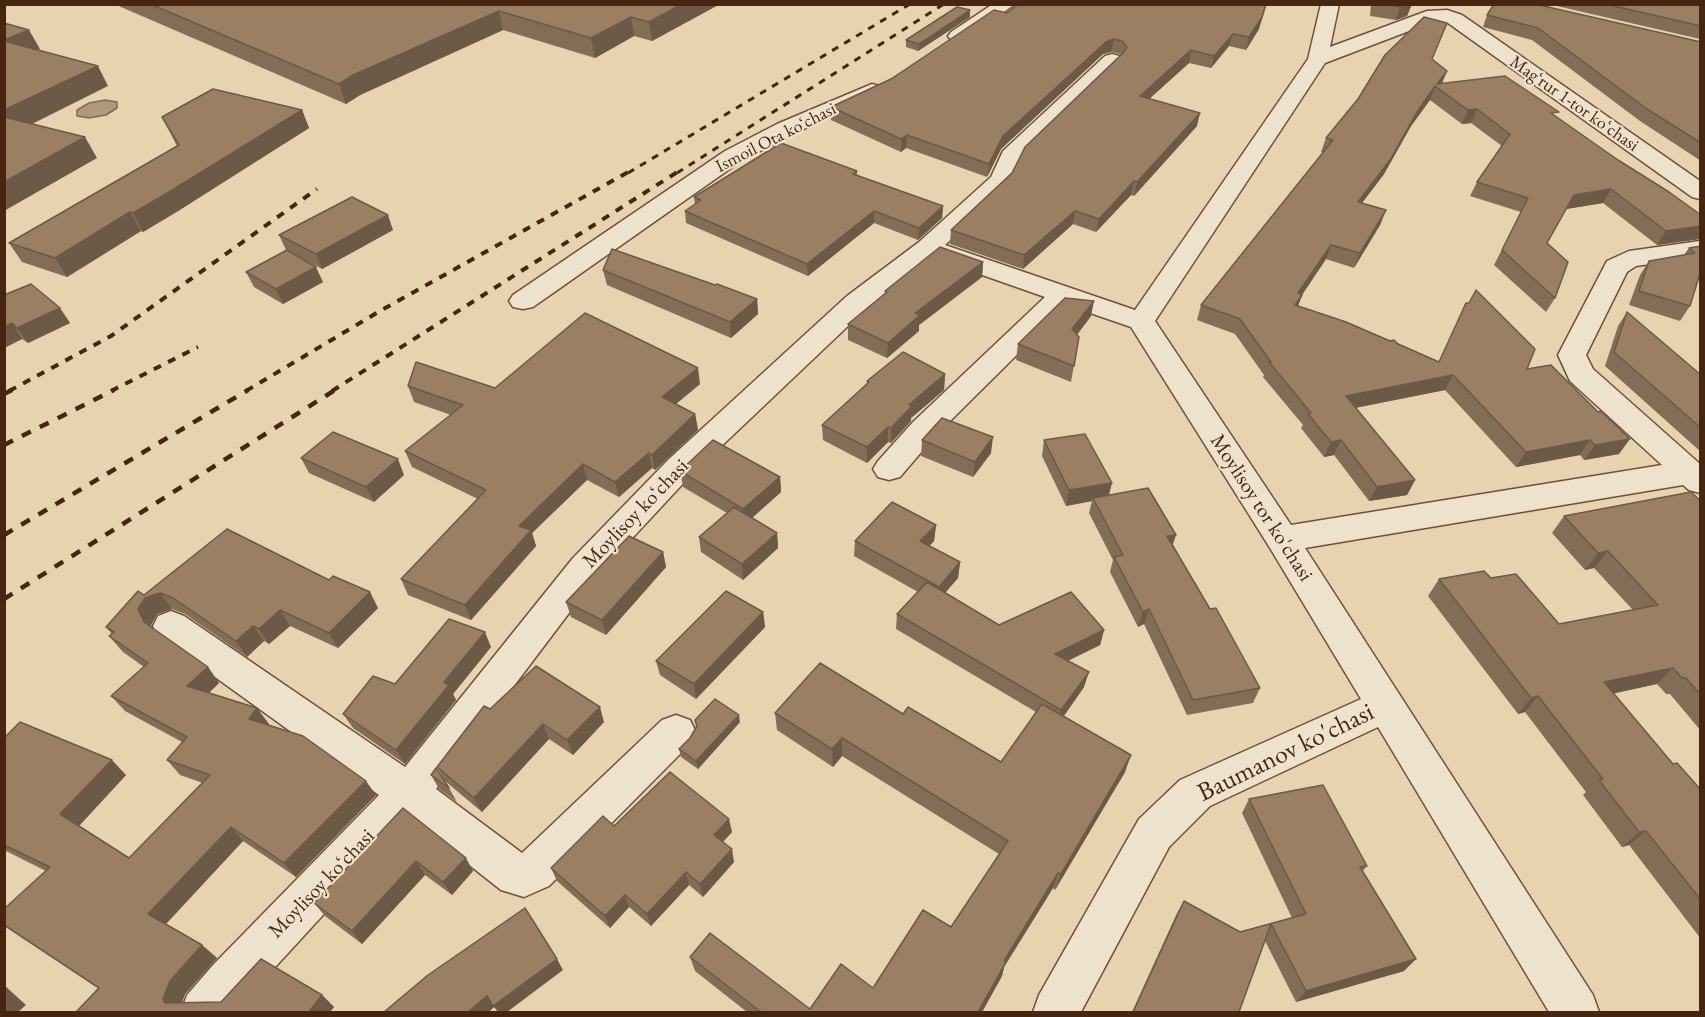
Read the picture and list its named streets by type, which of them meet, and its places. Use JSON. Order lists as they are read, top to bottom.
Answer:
{
  "streets": {
    "street": [
      "Magʻrur 1-tor koʻchasi",
      "Ismoil Ota koʻchasi",
      "Moylisoy tor ko'chasi",
      "Moylisoy koʻchasi",
      "Baumanov ko'chasi"
    ]
  },
  "crossings": [
    ["Moylisoy tor ko'chasi", "Baumanov ko'chasi"]
  ]
}
